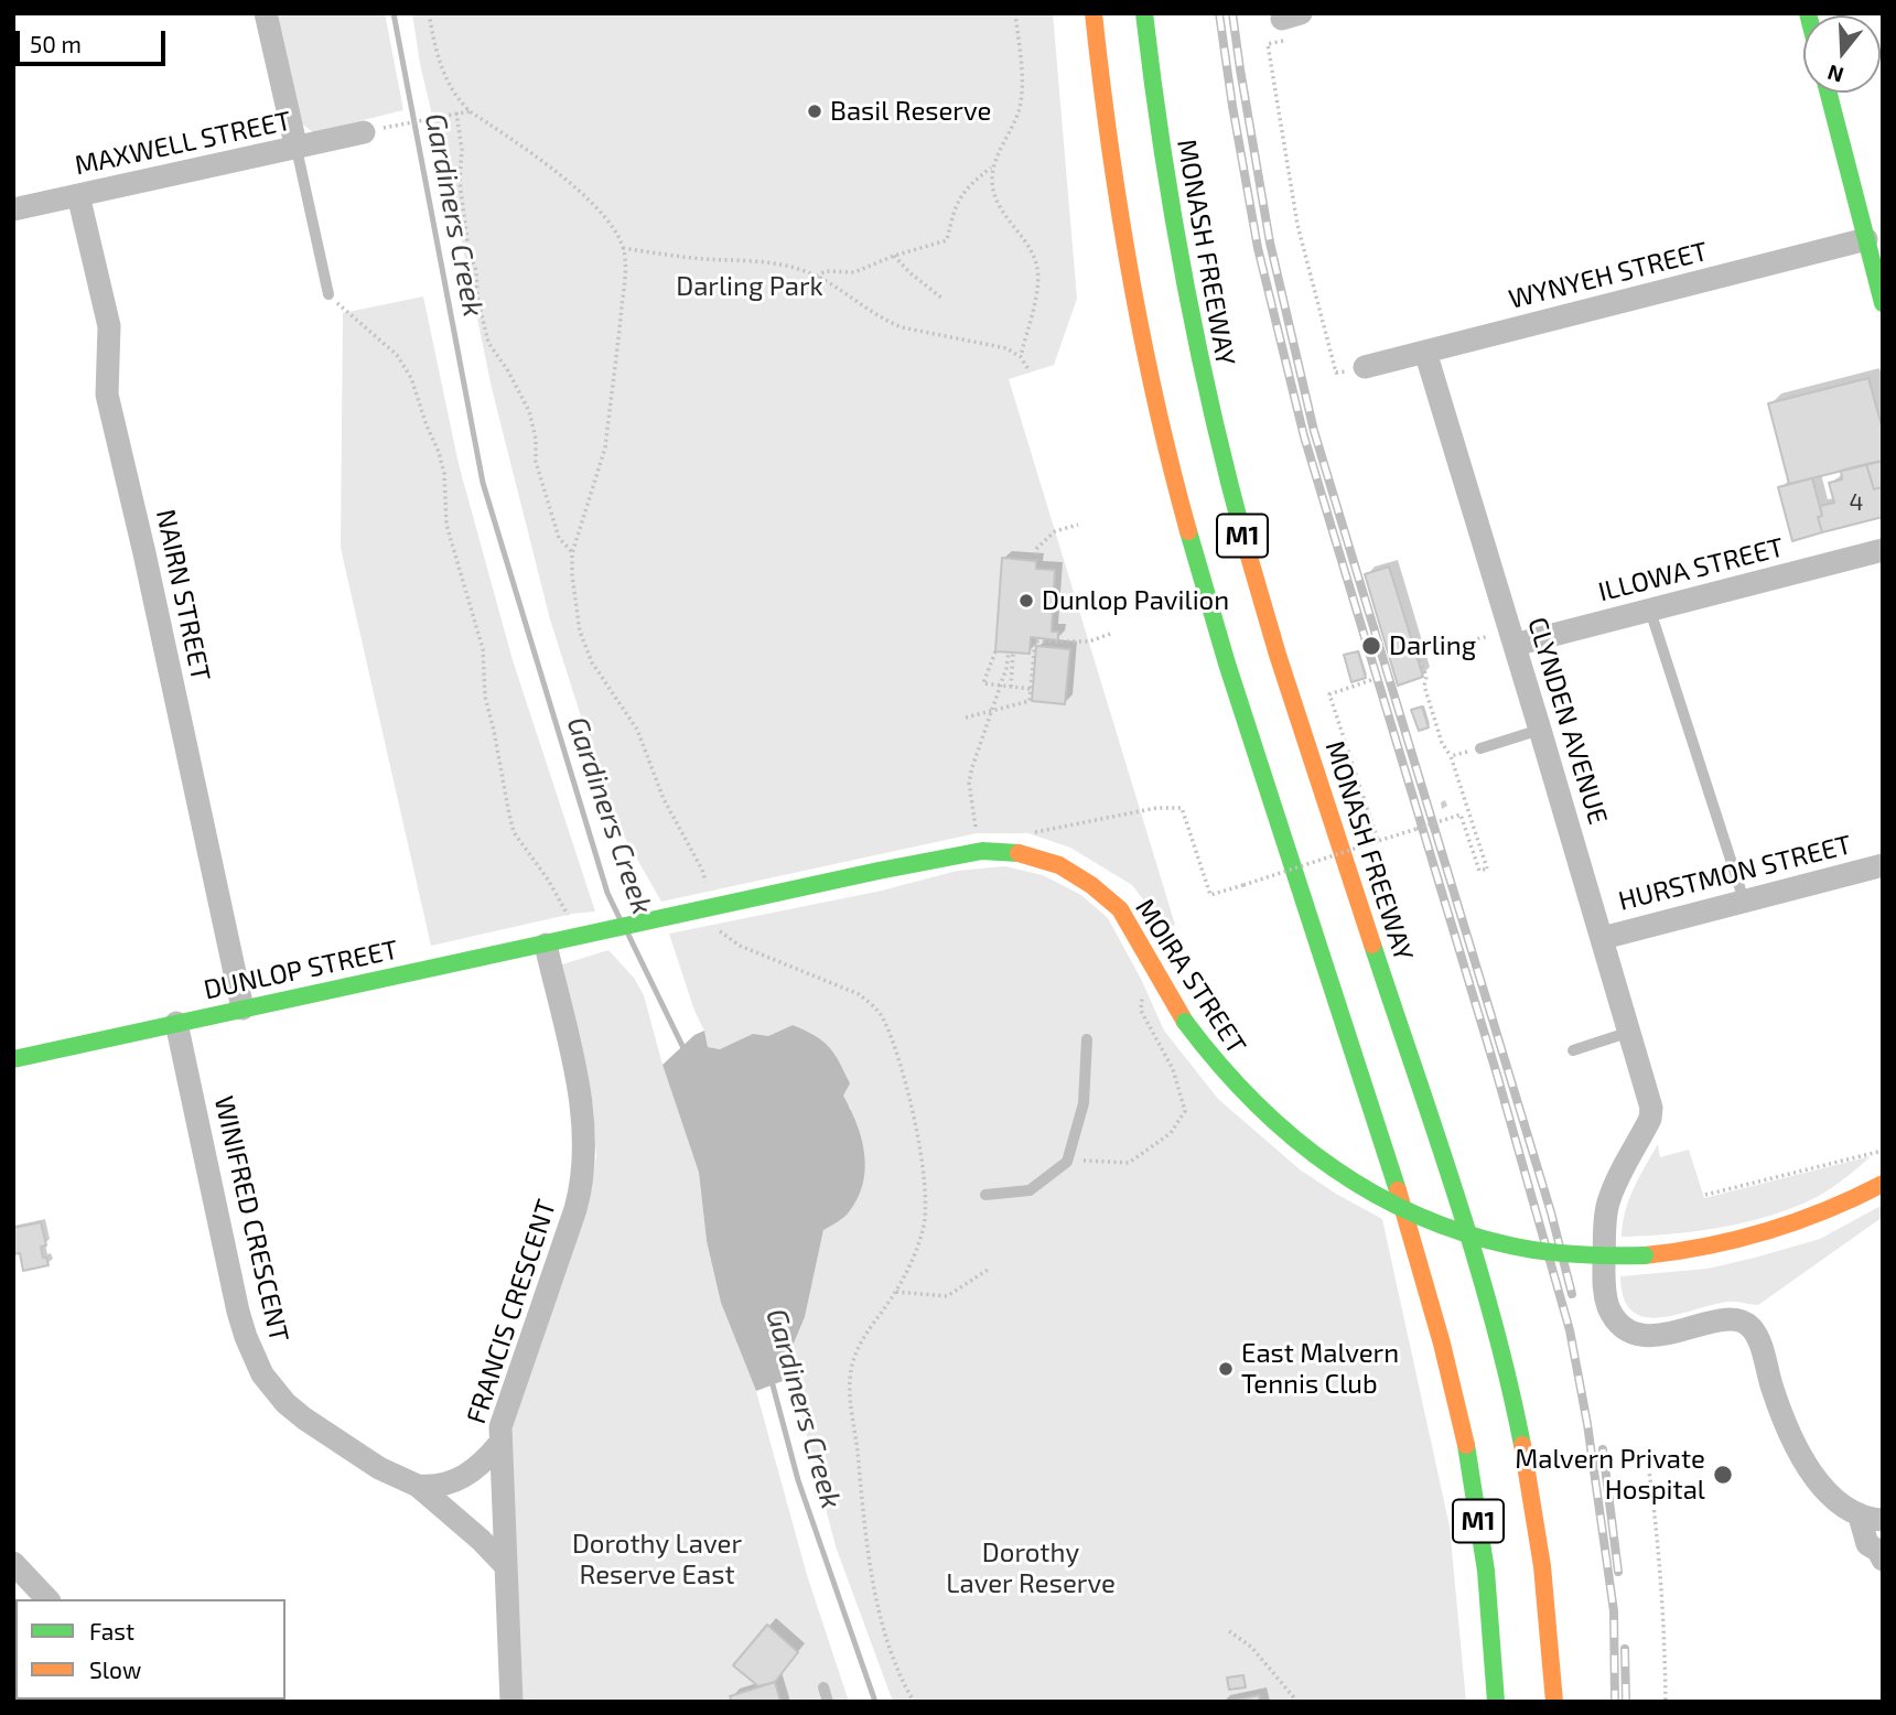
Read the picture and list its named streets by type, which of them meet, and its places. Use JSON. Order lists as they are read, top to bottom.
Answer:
{
  "streets": {
    "main road": [
      "MONASH FREEWAY",
      "M1",
      "DUNLOP STREET",
      "MOIRA STREET"
    ],
    "street": [
      "MAXWELL STREET",
      "WYNYEH STREET",
      "ILLOWA STREET",
      "NAIRN STREET",
      "CLYNDEN AVENUE",
      "HURSTMON STREET",
      "WINIFRED CRESCENT",
      "FRANCIS CRESCENT"
    ]
  },
  "crossings": [
    ["MAXWELL STREET", "NAIRN STREET"],
    ["WYNYEH STREET", "CLYNDEN AVENUE"],
    ["ILLOWA STREET", "CLYNDEN AVENUE"],
    ["NAIRN STREET", "DUNLOP STREET"],
    ["CLYNDEN AVENUE", "HURSTMON STREET"],
    ["DUNLOP STREET", "MOIRA STREET"],
    ["DUNLOP STREET", "WINIFRED CRESCENT"],
    ["DUNLOP STREET", "FRANCIS CRESCENT"],
    ["WINIFRED CRESCENT", "FRANCIS CRESCENT"]
  ],
  "water": ["Gardiners Creek"],
  "parks": ["Darling Park", "Dorothy Laver Reserve East", "Dorothy Laver Reserve"],
  "places": [
    "Basil Reserve",
    "Dunlop Pavilion",
    "Darling",
    "East Malvern Tennis Club",
    "Malvern Private Hospital"
  ],
  "house_numbers": ["4"],
  "legend": ["Fast", "Slow"],
  "scale_bar": "50 m",
  "north": "bottom"
}
